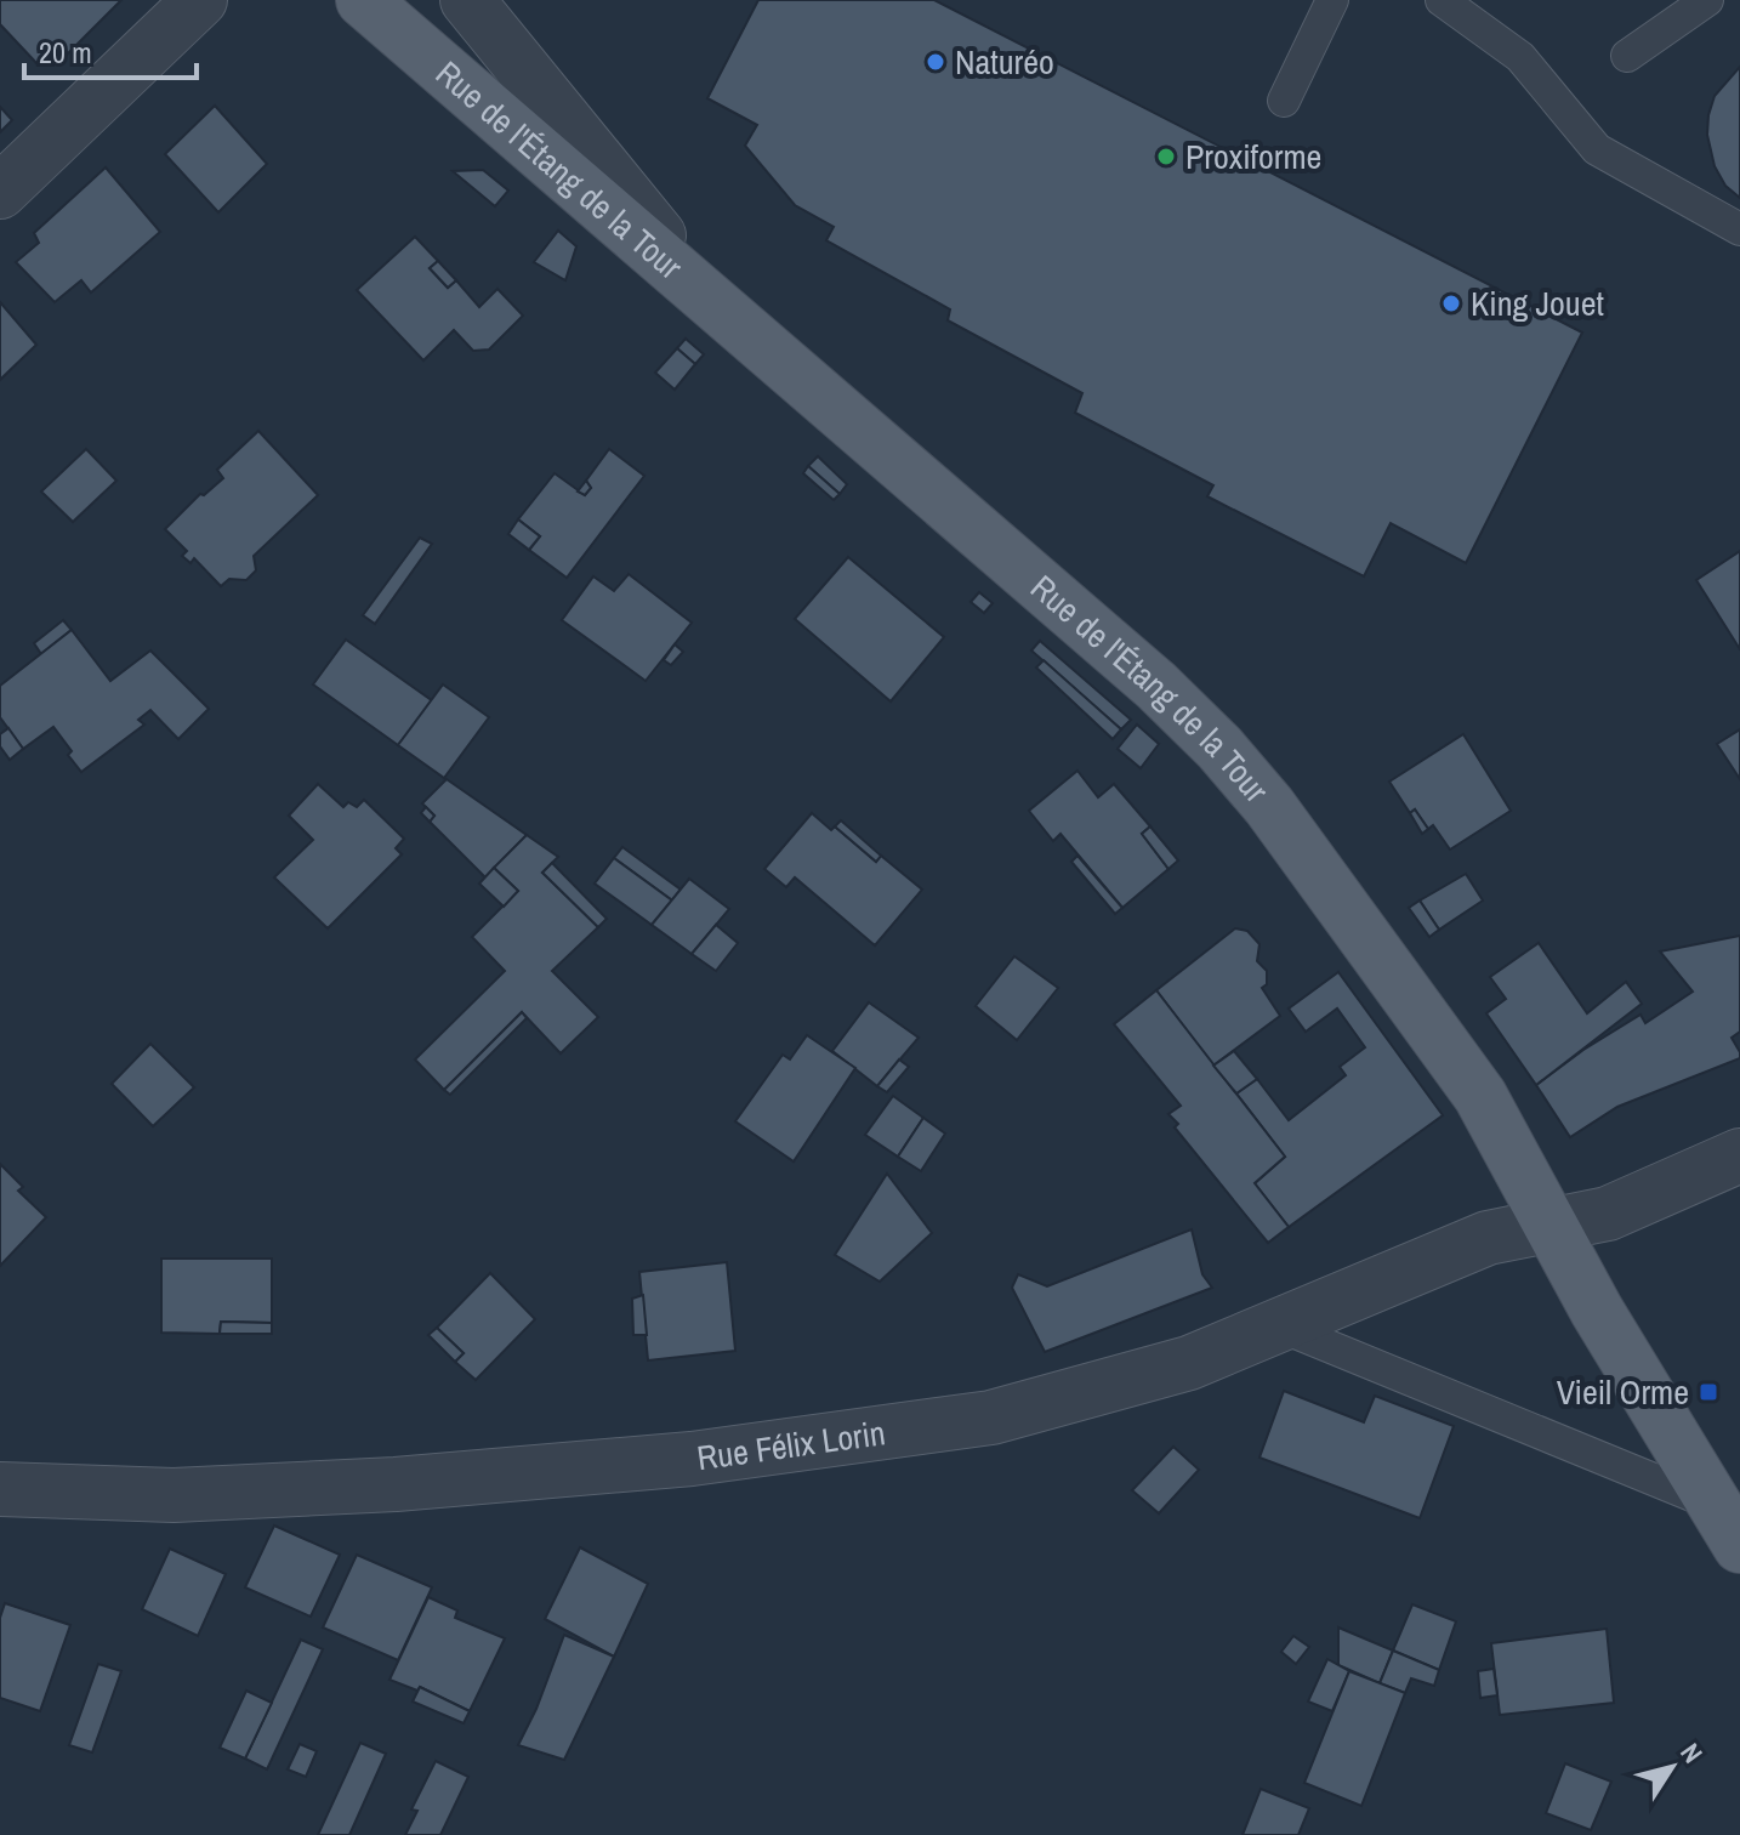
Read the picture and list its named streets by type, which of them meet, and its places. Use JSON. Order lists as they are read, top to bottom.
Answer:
{
  "streets": {
    "main road": ["Rue de l'Étang de la Tour"],
    "street": ["Rue Félix Lorin"]
  },
  "crossings": [
    ["Rue de l'Étang de la Tour", "Rue Félix Lorin"]
  ],
  "places": {
    "other": ["Naturéo", "Proxiforme", "King Jouet"],
    "transit": ["Vieil Orme"]
  },
  "scale_bar": "20 m",
  "north": "top right"
}
